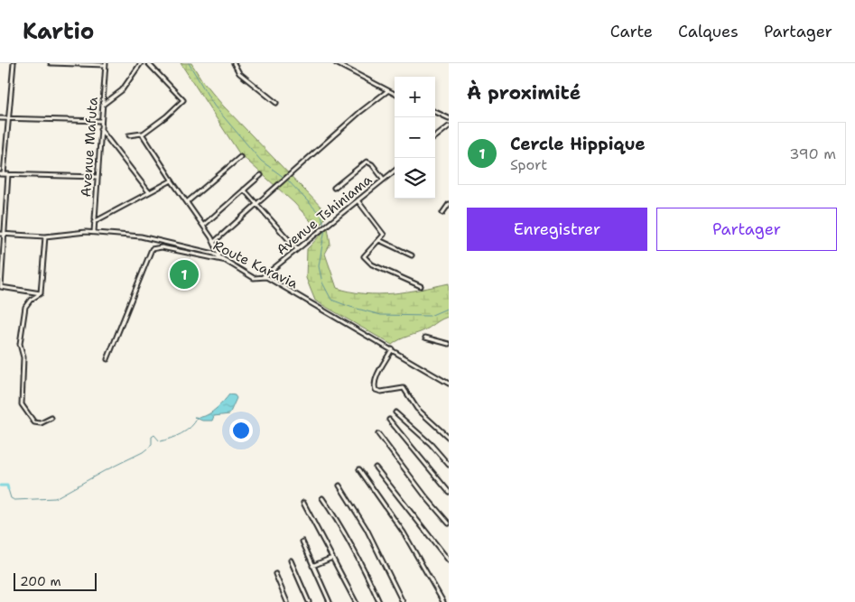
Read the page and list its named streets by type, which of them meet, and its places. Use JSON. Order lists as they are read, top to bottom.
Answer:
{
  "streets": {
    "street": ["Avenue Mafuta", "Avenue Tshiniama", "Route Karavia"]
  },
  "crossings": [
    ["Avenue Mafuta", "Route Karavia"],
    ["Avenue Tshiniama", "Route Karavia"]
  ],
  "scale_bar": "200 m",
  "page": {
    "header": "Kartio",
    "nav": ["Carte", "Calques", "Partager"],
    "heading": "À proximité",
    "map_buttons": ["+", "−"],
    "list": [
      {
        "mark": "1",
        "name": "Cercle Hippique",
        "note": "Sport",
        "value": "390 m"
      }
    ],
    "buttons": ["Enregistrer", "Partager"],
    "pins": "1",
    "scale": "200 m"
  }
}
